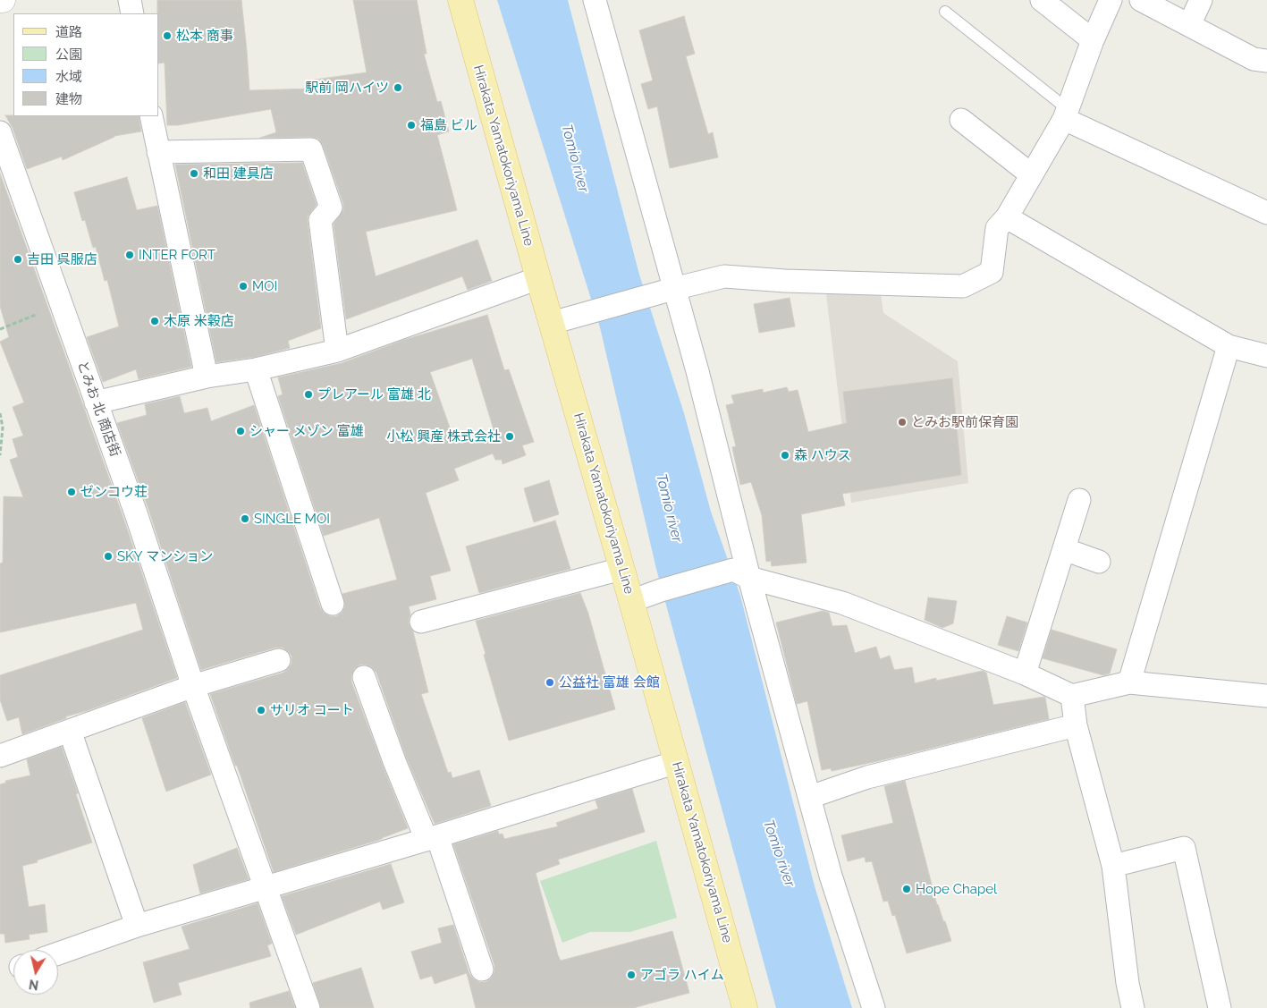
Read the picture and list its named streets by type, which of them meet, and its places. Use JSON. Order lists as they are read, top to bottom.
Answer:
{
  "streets": {
    "main road": ["Hirakata Yamatokoriyama Line"],
    "street": ["とみお 北 商店街"]
  },
  "water": ["Tomio river"],
  "places": [
    "松本 商事",
    "駅前 岡ハイツ",
    "福島 ビル",
    "和田 建具店",
    "INTER FORT",
    "吉田 呉服店",
    "MOI",
    "木原 米穀店",
    "プレアール 富雄 北",
    "とみお駅前保育園",
    "シャー メゾン 富雄",
    "小松 興産 株式会社",
    "森 ハウス",
    "ゼンコウ荘",
    "SINGLE MOI",
    "SKY マンション",
    "公益社 富雄 会館",
    "サリオ コート",
    "Hope Chapel",
    "アゴラ ハイム"
  ],
  "legend": [
    "道路",
    "公園",
    "水域",
    "建物"
  ],
  "north": "bottom"
}
